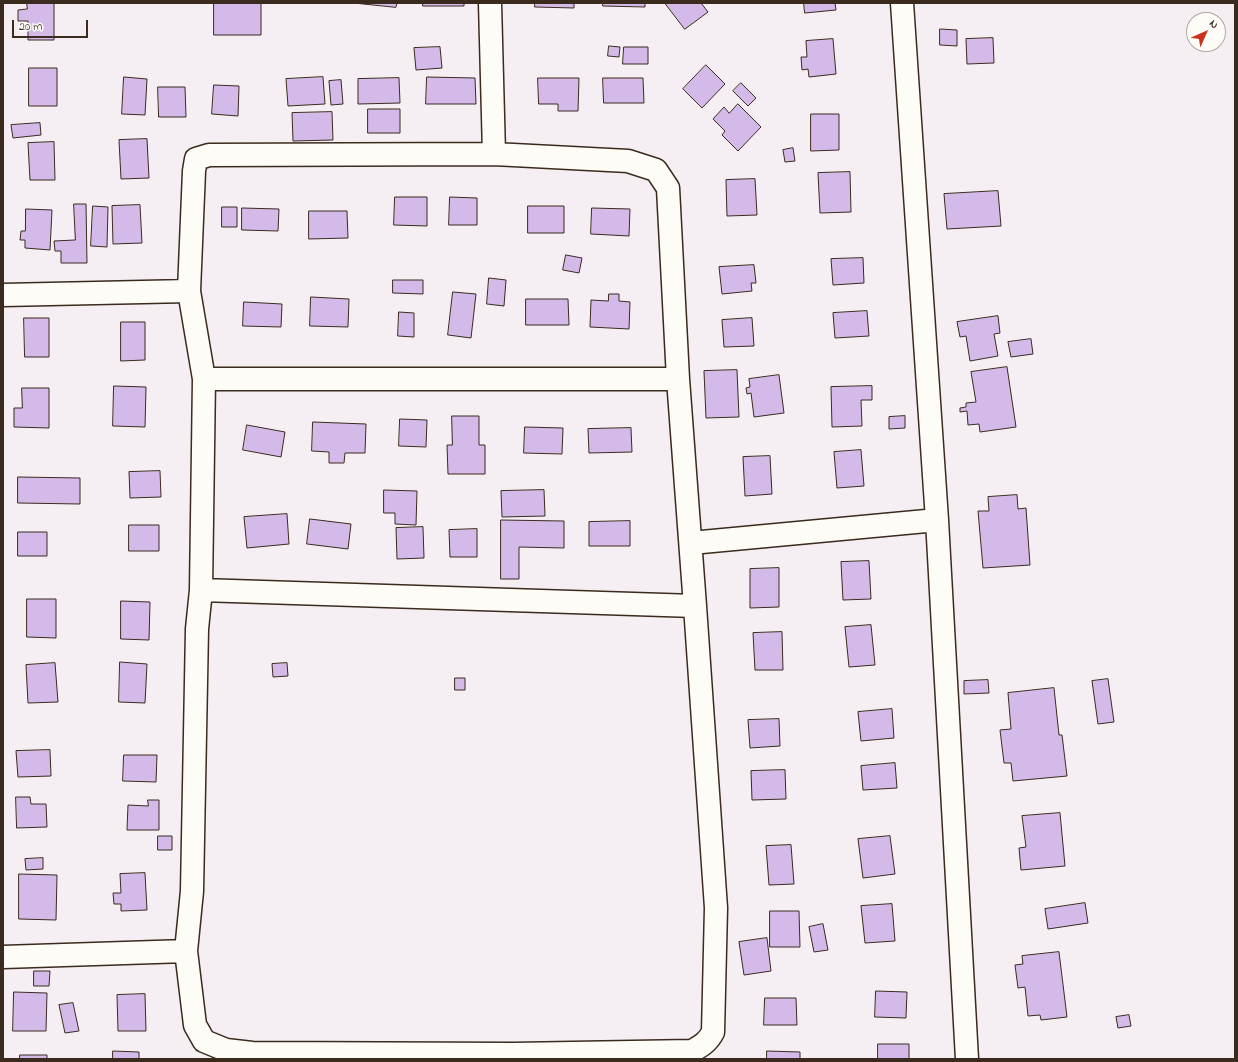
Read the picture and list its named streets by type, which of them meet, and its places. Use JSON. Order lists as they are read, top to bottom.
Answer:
{
  "scale_bar": "20 m",
  "north": "top right"
}
